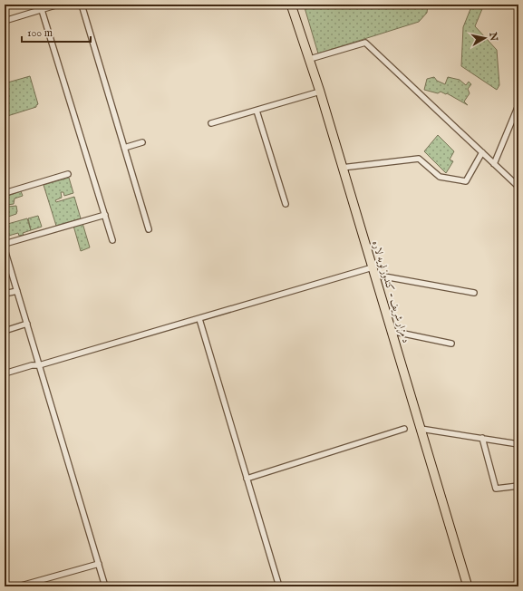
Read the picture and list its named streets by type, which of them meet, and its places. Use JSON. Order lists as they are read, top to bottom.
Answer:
{
  "streets": {
    "main road": ["د مزار شریف - کندوز لویه لاره"]
  },
  "scale_bar": "100 m",
  "north": "right"
}
